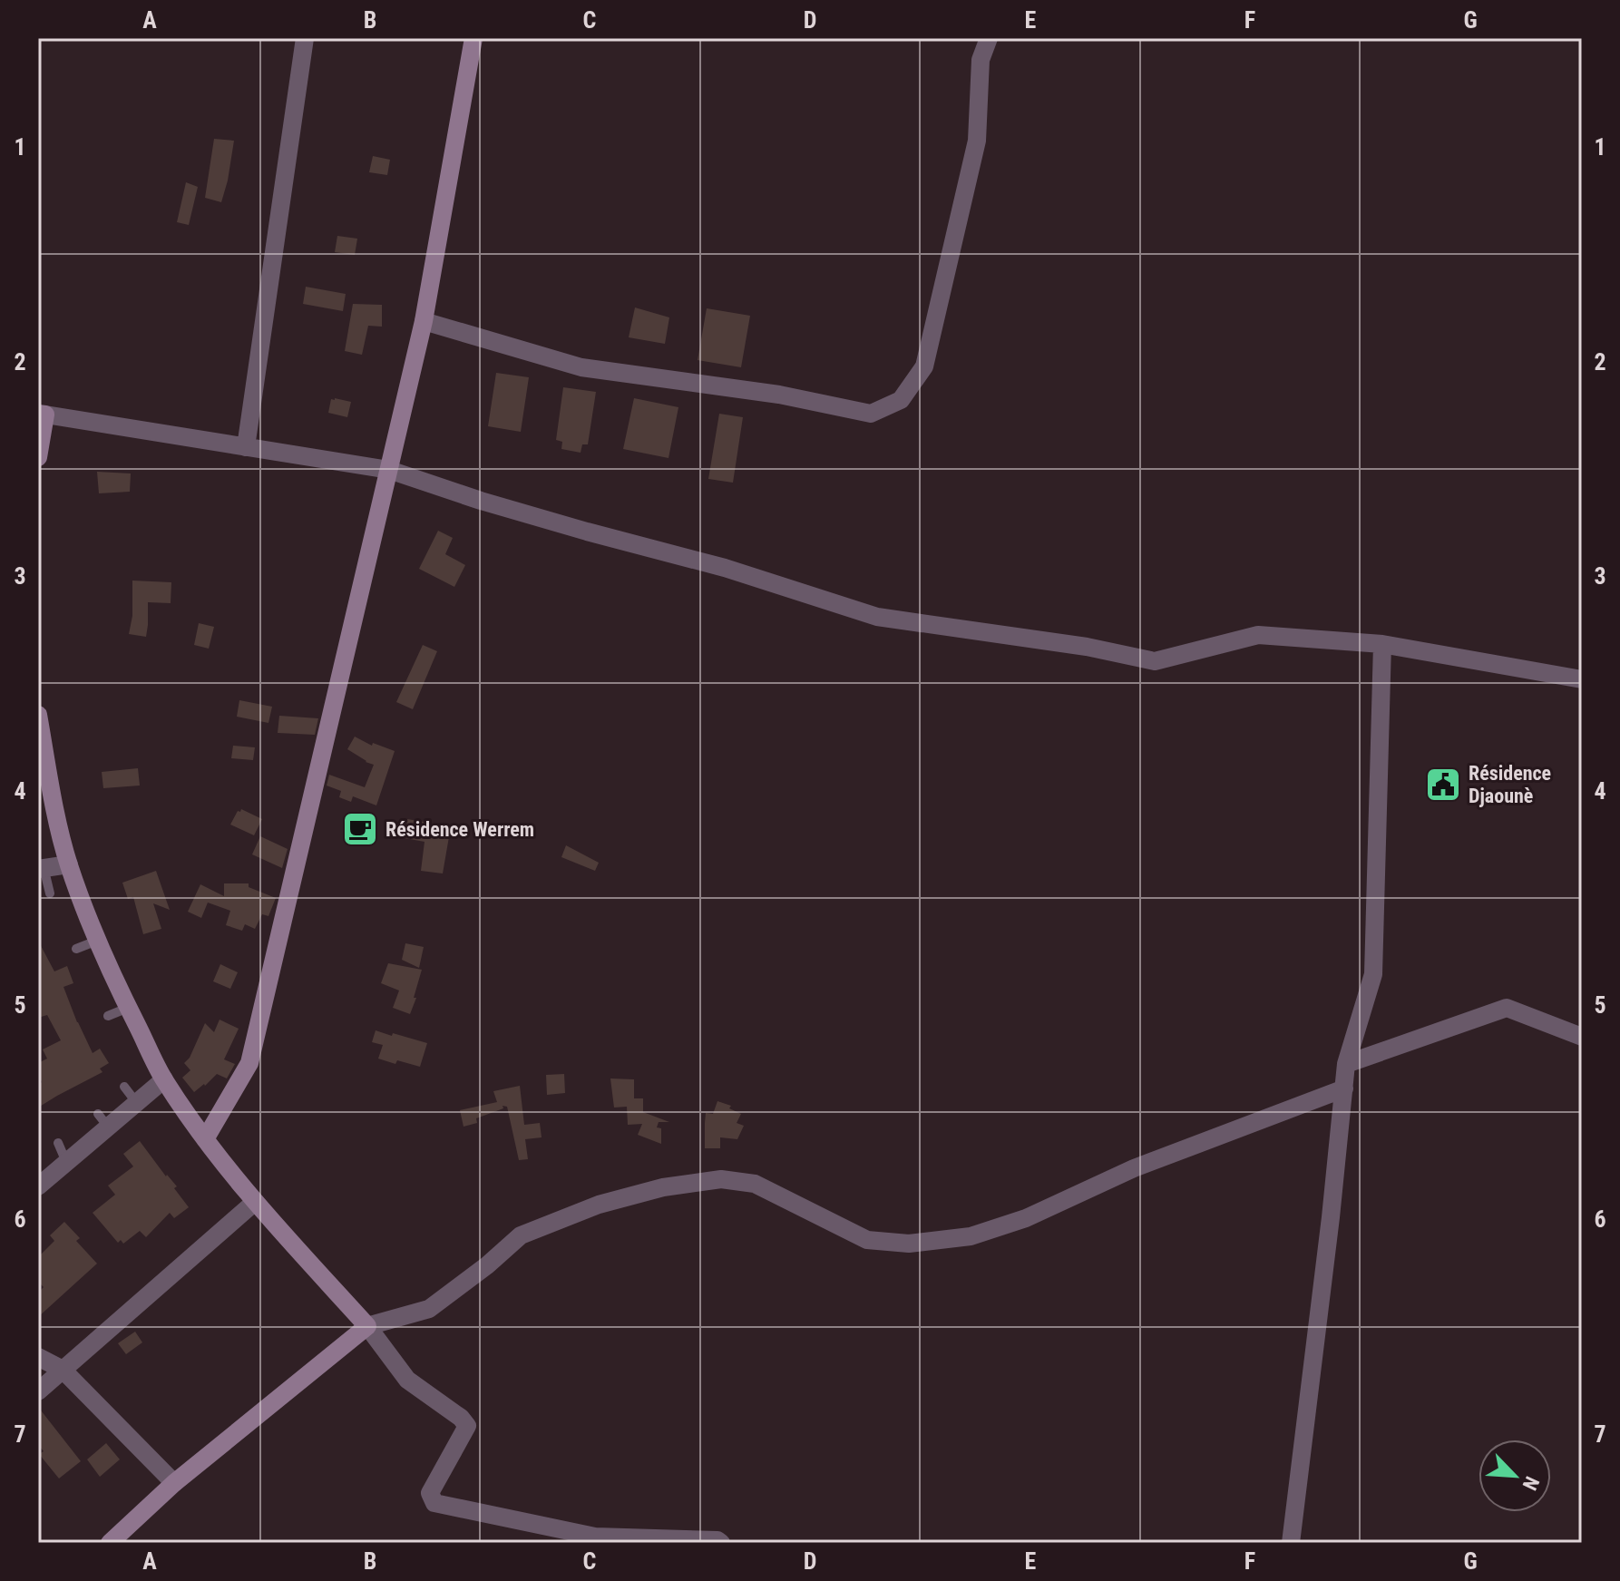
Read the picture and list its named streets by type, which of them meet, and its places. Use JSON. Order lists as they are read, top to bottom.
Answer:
{
  "places": {
    "public building": ["Résidence Djaounè"],
    "cafe": ["Résidence Werrem"]
  },
  "north": "bottom right",
  "grid": {
    "columns": [
      "A",
      "B",
      "C",
      "D",
      "E",
      "F",
      "G"
    ],
    "rows": [
      "1",
      "2",
      "3",
      "4",
      "5",
      "6",
      "7"
    ]
  }
}
